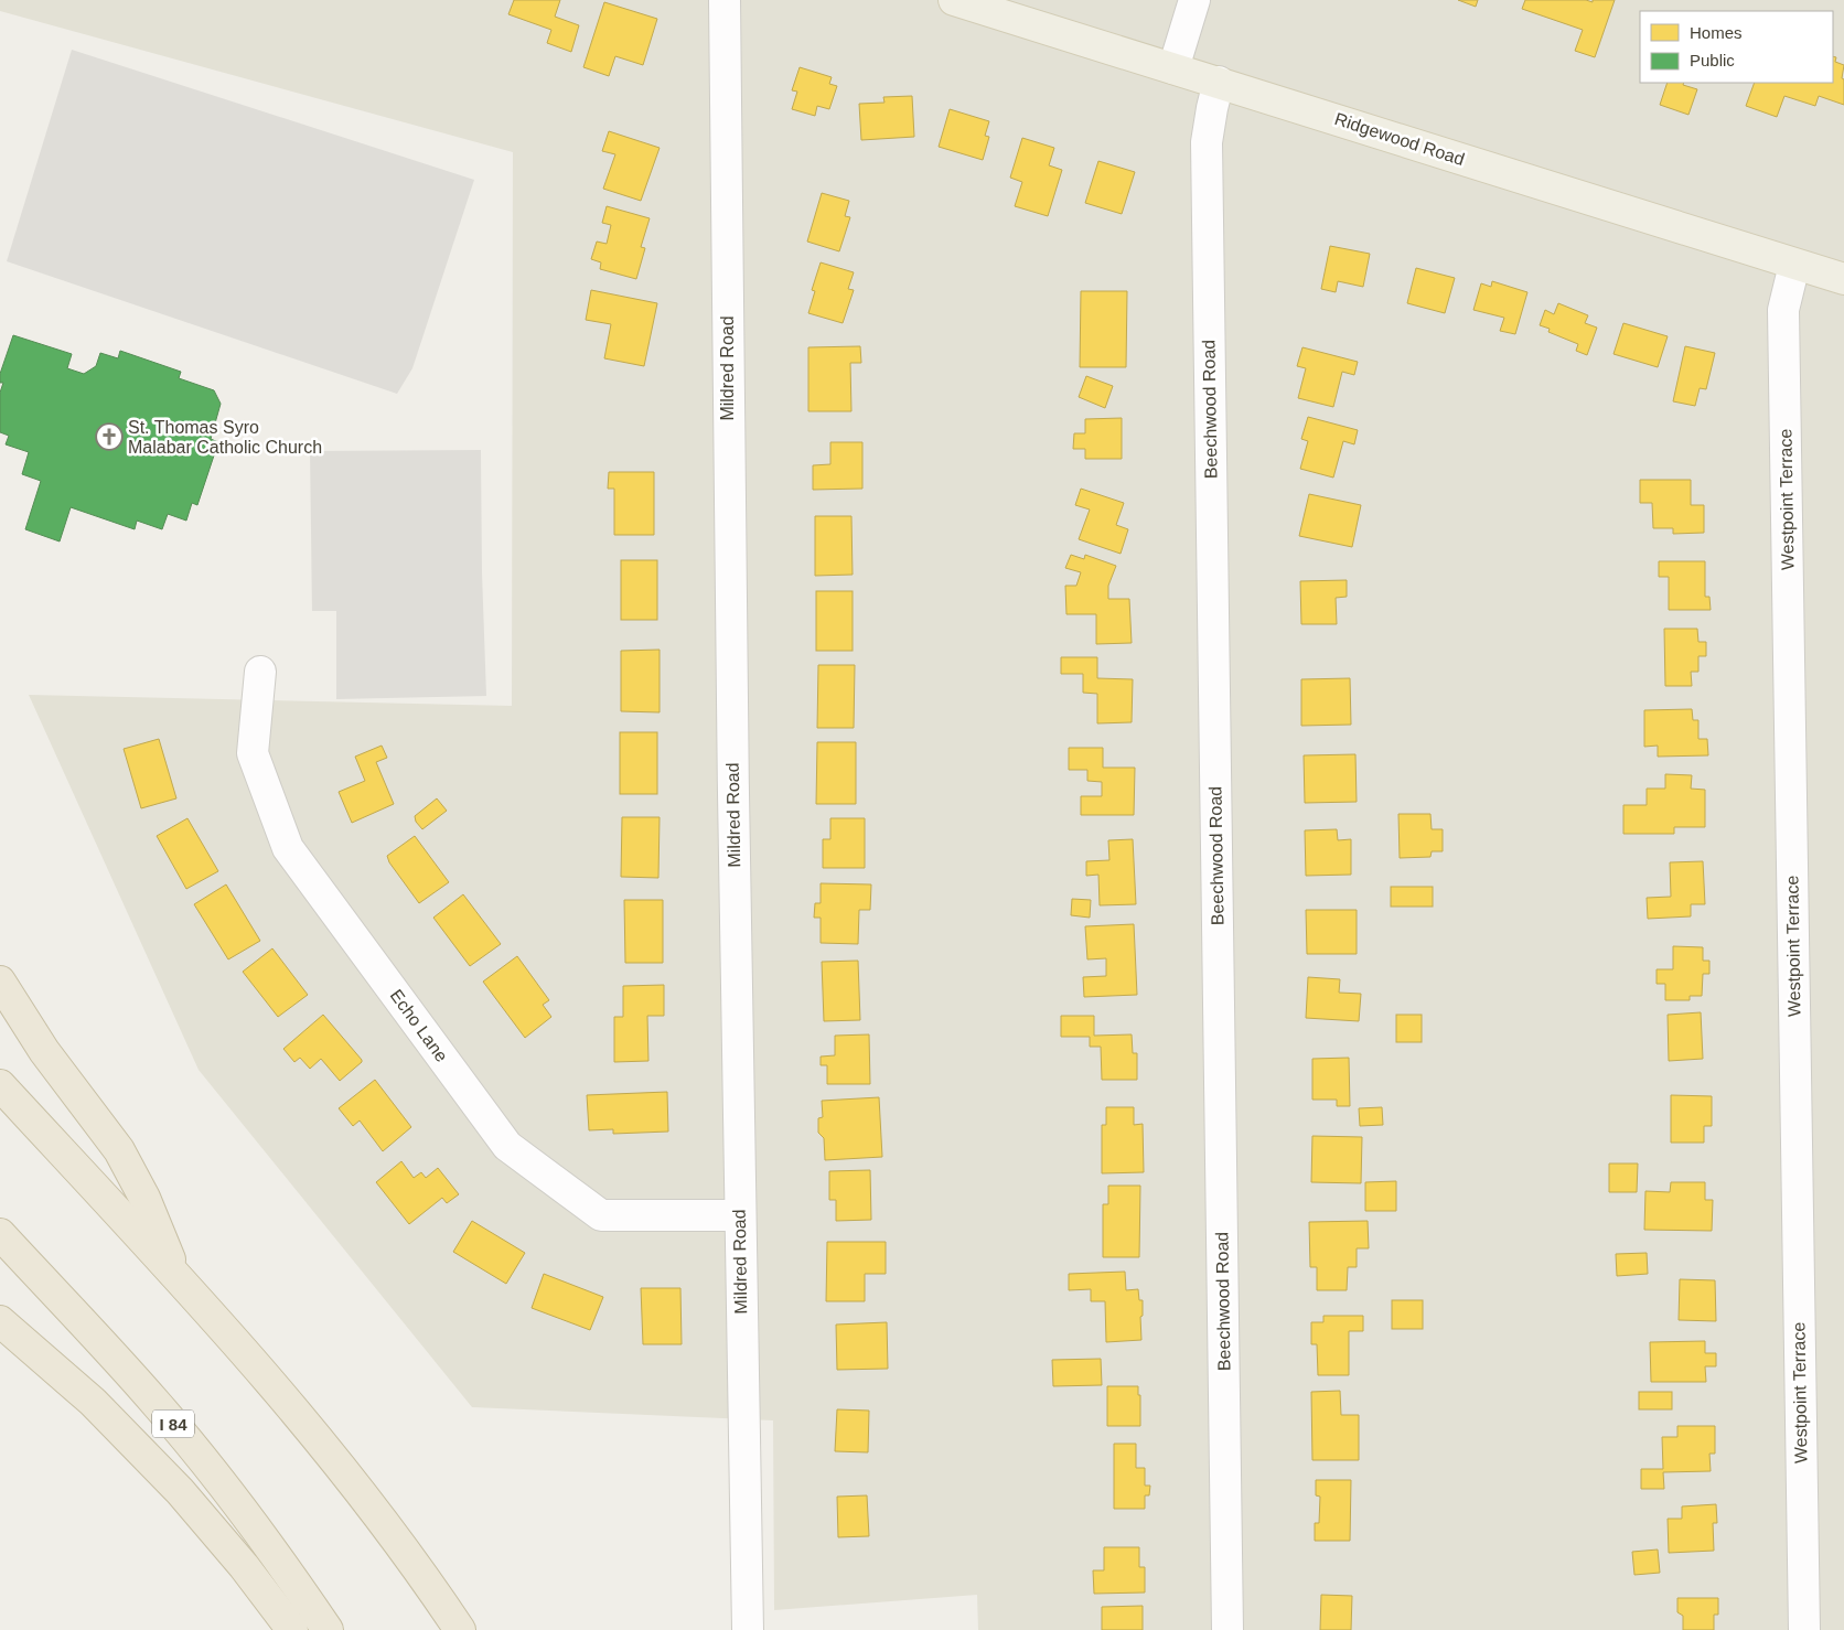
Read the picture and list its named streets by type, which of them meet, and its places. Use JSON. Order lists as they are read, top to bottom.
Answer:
{
  "streets": {
    "highway": ["I 84"],
    "main road": ["Ridgewood Road"],
    "street": [
      "Mildred Road",
      "Beechwood Road",
      "Westpoint Terrace",
      "Echo Lane"
    ]
  },
  "crossings": [
    ["Ridgewood Road", "Beechwood Road"],
    ["Ridgewood Road", "Westpoint Terrace"],
    ["Mildred Road", "Echo Lane"]
  ],
  "places": {
    "church": ["St. Thomas Syro Malabar Catholic Church"]
  },
  "legend": ["Homes", "Public"]
}
